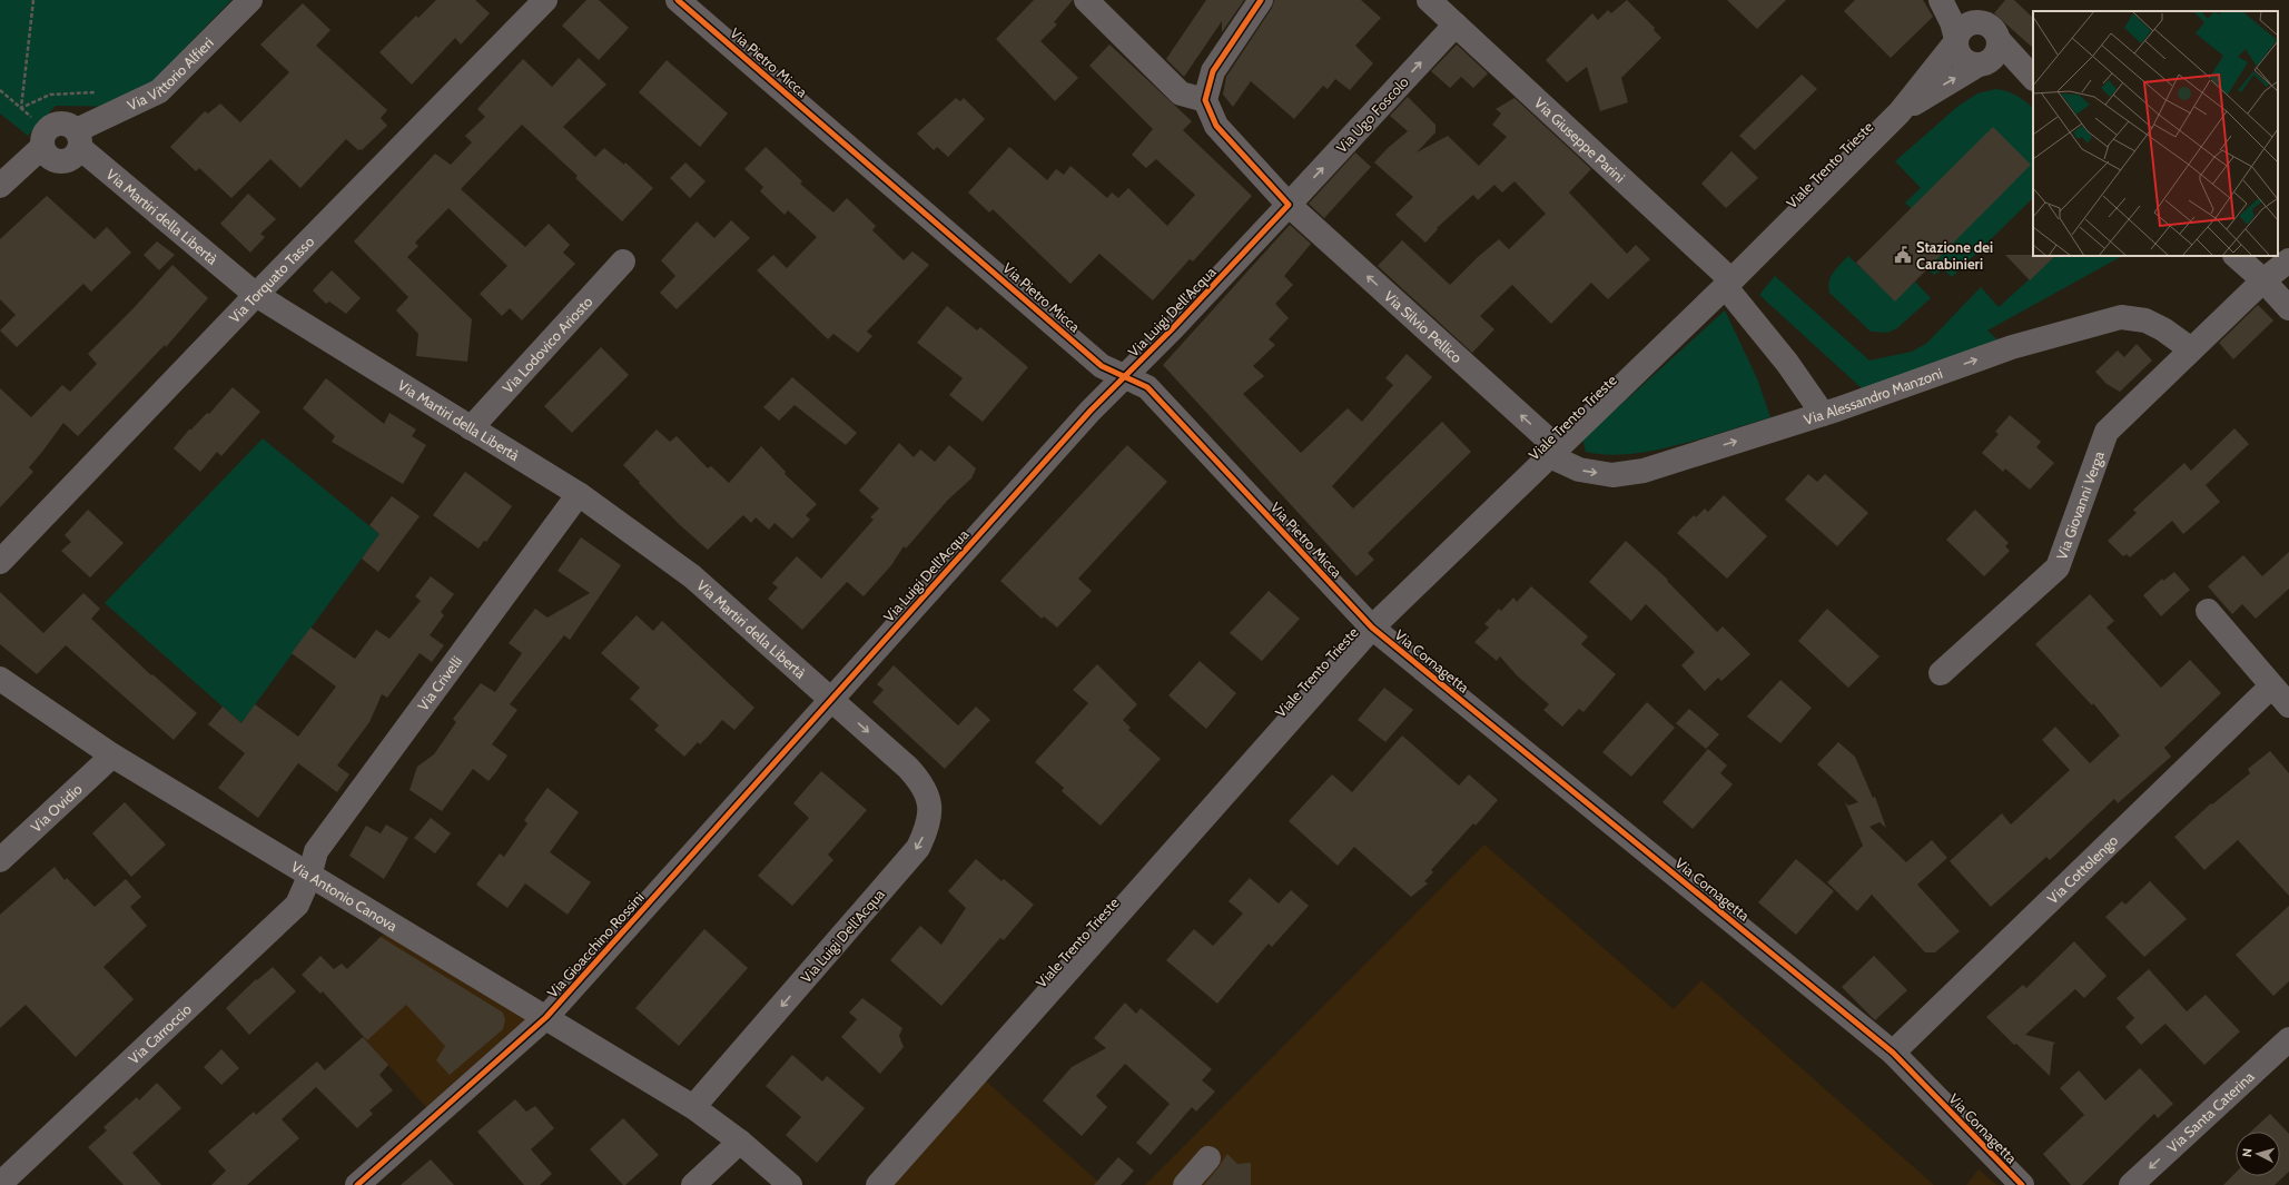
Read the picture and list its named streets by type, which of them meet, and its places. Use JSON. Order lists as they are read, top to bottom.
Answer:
{
  "streets": {
    "street": [
      "Via Pietro Micca",
      "Via Vittorio Alfieri",
      "Via Ugo Foscolo",
      "Via Giuseppe Parini",
      "Viale Trento Trieste",
      "Via Martiri della Libertà",
      "Via Torquato Tasso",
      "Via Luigi Dell'Acqua",
      "Via Silvio Pellico",
      "Via Lodovico Ariosto",
      "Via Alessandro Manzoni",
      "Via Giovanni Verga",
      "Via Cornagetta",
      "Via Crivelli",
      "Via Ovidio",
      "Via Cottolengo",
      "Via Antonio Canova",
      "Via Gioacchino Rossini",
      "Via Carroccio",
      "Via Santa Caterina"
    ]
  },
  "crossings": [
    ["Via Pietro Micca", "Viale Trento Trieste"],
    ["Via Pietro Micca", "Via Luigi Dell'Acqua"],
    ["Via Pietro Micca", "Via Cornagetta"],
    ["Via Vittorio Alfieri", "Via Martiri della Libertà"],
    ["Via Ugo Foscolo", "Via Giuseppe Parini"],
    ["Via Ugo Foscolo", "Via Luigi Dell'Acqua"],
    ["Via Ugo Foscolo", "Via Silvio Pellico"],
    ["Via Giuseppe Parini", "Viale Trento Trieste"],
    ["Via Giuseppe Parini", "Via Alessandro Manzoni"],
    ["Viale Trento Trieste", "Via Silvio Pellico"],
    ["Viale Trento Trieste", "Via Alessandro Manzoni"],
    ["Viale Trento Trieste", "Via Cornagetta"],
    ["Via Martiri della Libertà", "Via Torquato Tasso"],
    ["Via Martiri della Libertà", "Via Luigi Dell'Acqua"],
    ["Via Martiri della Libertà", "Via Lodovico Ariosto"],
    ["Via Martiri della Libertà", "Via Crivelli"],
    ["Via Martiri della Libertà", "Via Gioacchino Rossini"],
    ["Via Luigi Dell'Acqua", "Via Silvio Pellico"],
    ["Via Luigi Dell'Acqua", "Via Antonio Canova"],
    ["Via Luigi Dell'Acqua", "Via Gioacchino Rossini"],
    ["Via Silvio Pellico", "Via Alessandro Manzoni"],
    ["Via Alessandro Manzoni", "Via Giovanni Verga"],
    ["Via Cornagetta", "Via Cottolengo"],
    ["Via Crivelli", "Via Antonio Canova"],
    ["Via Crivelli", "Via Carroccio"],
    ["Via Ovidio", "Via Antonio Canova"],
    ["Via Antonio Canova", "Via Gioacchino Rossini"],
    ["Via Antonio Canova", "Via Carroccio"]
  ],
  "one_way": ["Via Silvio Pellico", "Via Alessandro Manzoni", "Via Santa Caterina"],
  "places": {
    "public building": ["Stazione dei Carabinieri"]
  },
  "north": "left"
}
